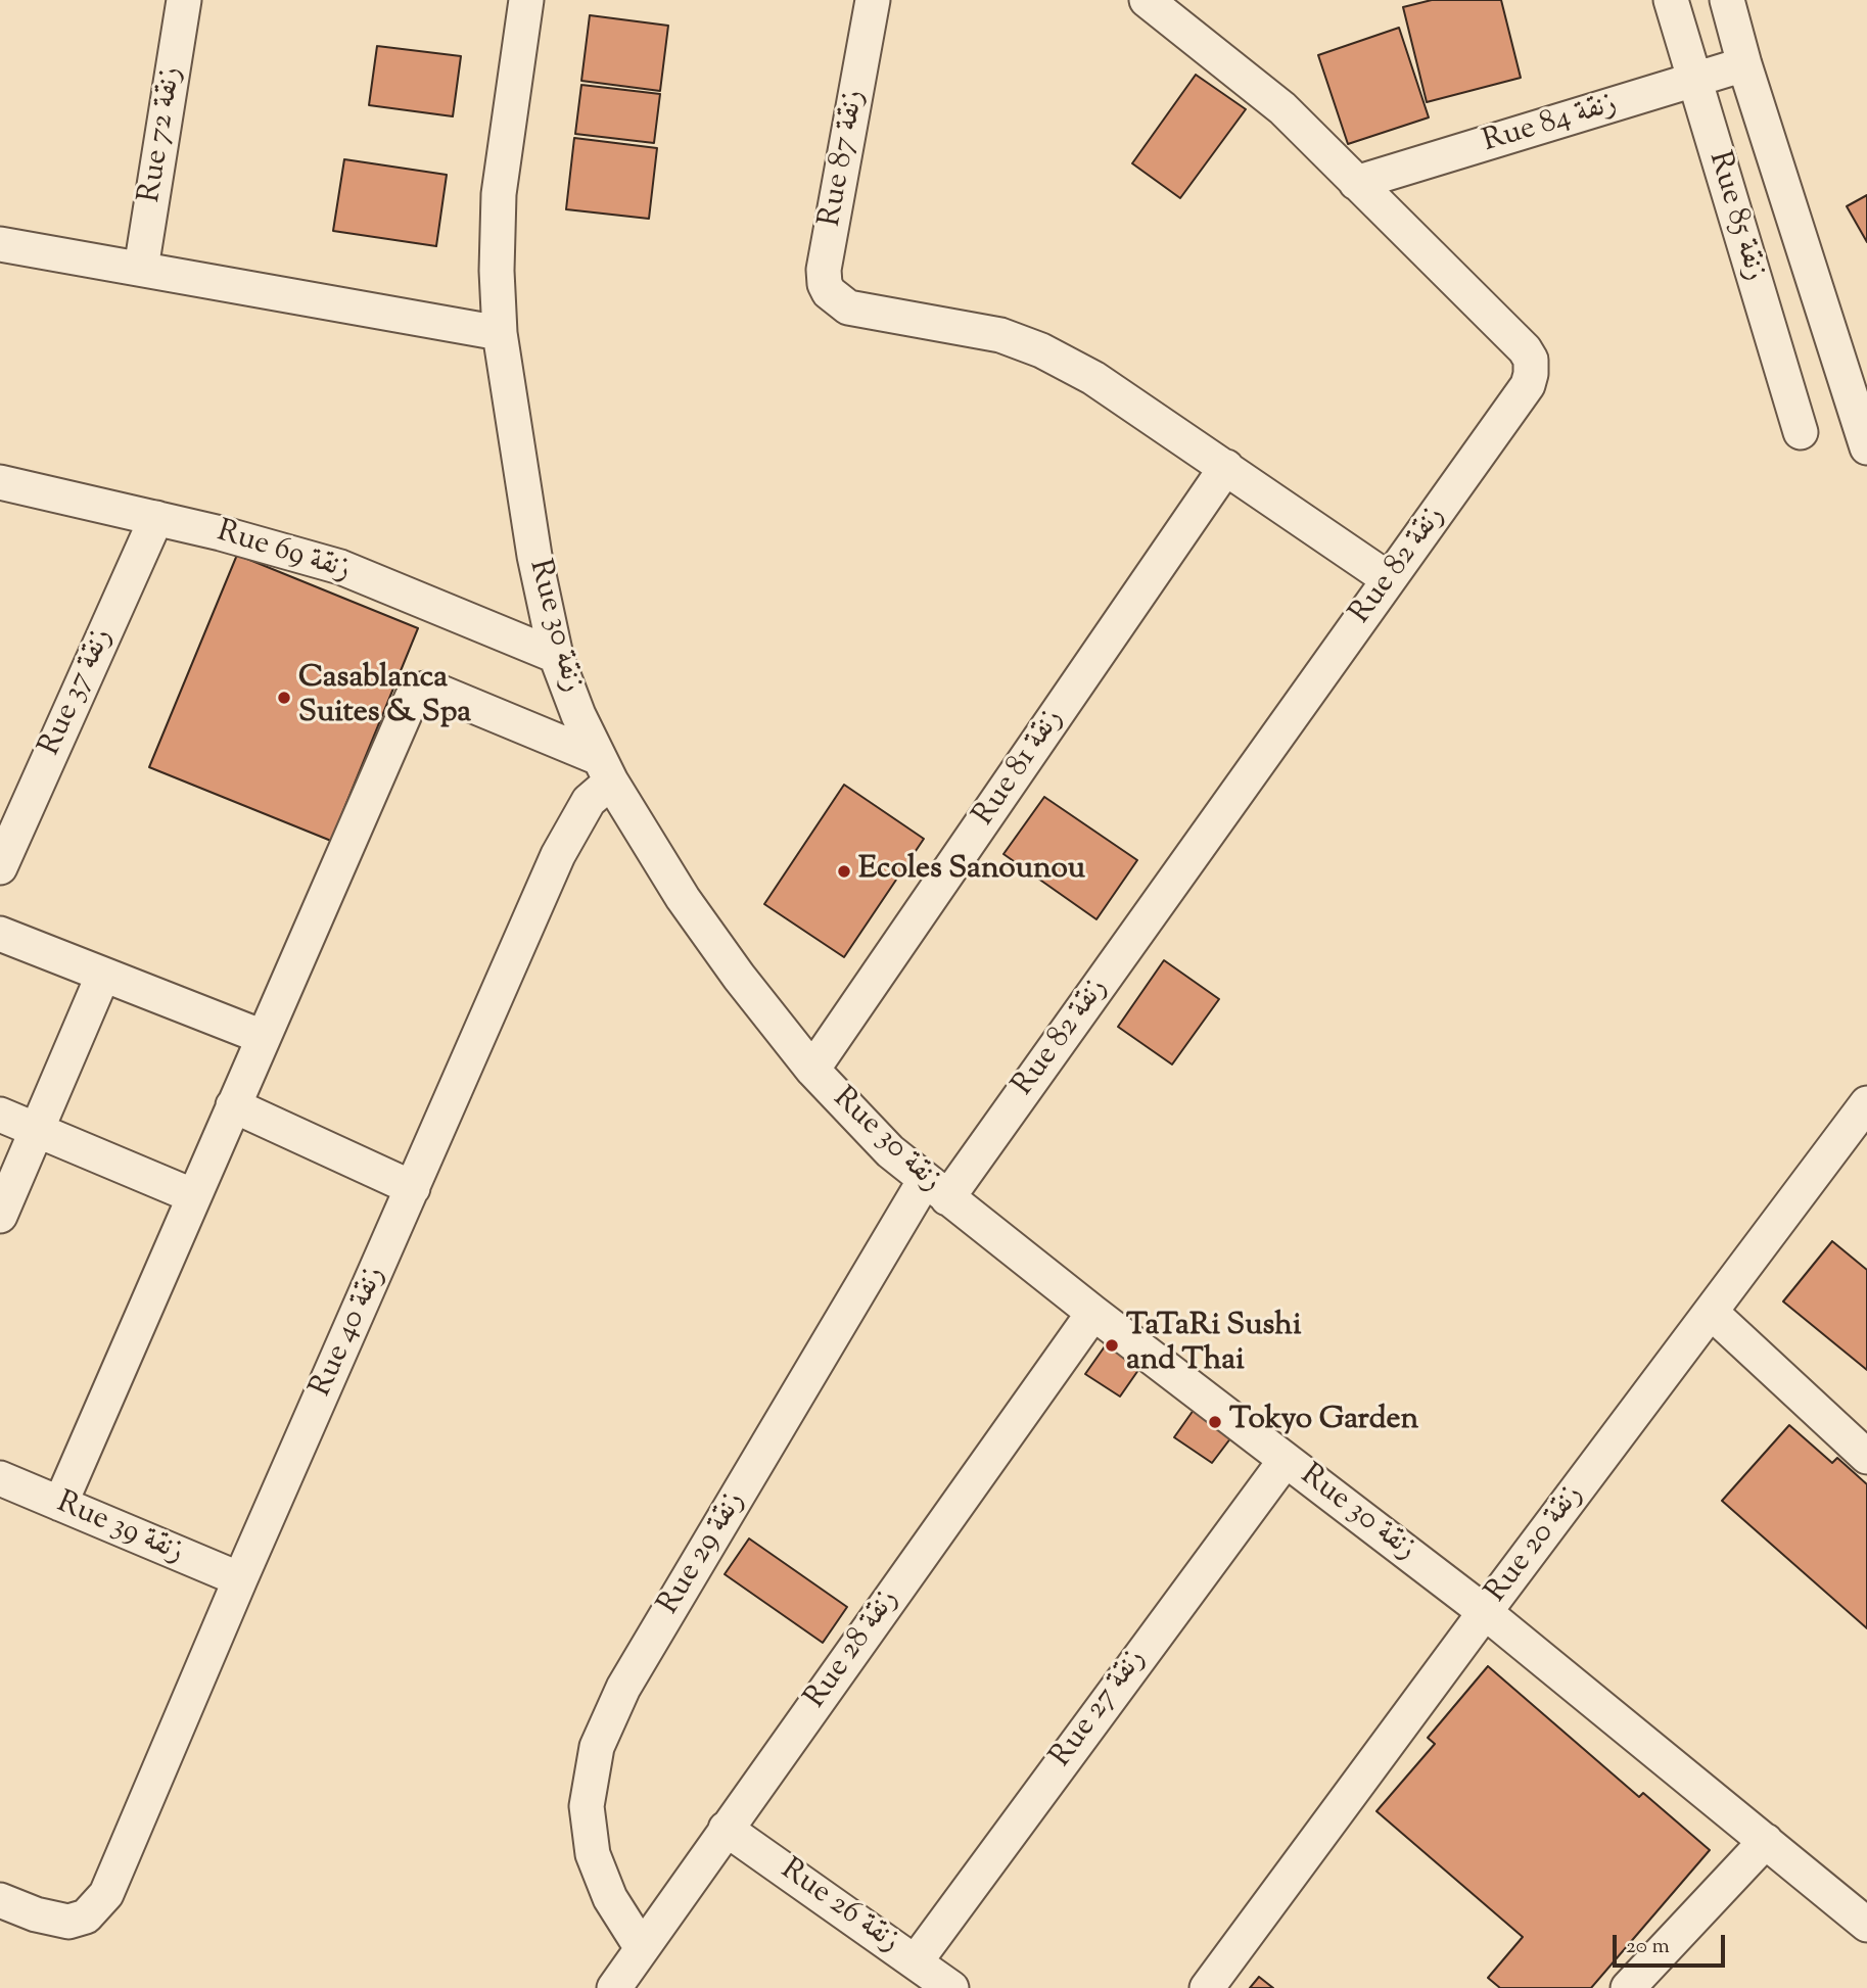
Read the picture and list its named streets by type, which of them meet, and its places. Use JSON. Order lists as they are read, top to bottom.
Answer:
{
  "streets": {
    "street": [
      "Rue 84 زنقة",
      "Rue 72 زنقة",
      "Rue 87 زنقة",
      "Rue 85 زنقة",
      "Rue 69 زنقة",
      "Rue 82 زنقة",
      "Rue 30 زنقة",
      "Rue 37 زنقة",
      "Rue 81 زنقة",
      "Rue 40 زنقة",
      "Rue 39 زنقة",
      "Rue 20 زنقة",
      "Rue 29 زنقة",
      "Rue 28 زنقة",
      "Rue 27 زنقة",
      "Rue 26 زنقة"
    ]
  },
  "crossings": [
    ["Rue 84 زنقة", "Rue 85 زنقة"],
    ["Rue 84 زنقة", "Rue 82 زنقة"],
    ["Rue 87 زنقة", "Rue 81 زنقة"],
    ["Rue 69 زنقة", "Rue 30 زنقة"],
    ["Rue 69 زنقة", "Rue 37 زنقة"],
    ["Rue 82 زنقة", "Rue 30 زنقة"],
    ["Rue 82 زنقة", "Rue 29 زنقة"],
    ["Rue 30 زنقة", "Rue 81 زنقة"],
    ["Rue 30 زنقة", "Rue 40 زنقة"],
    ["Rue 30 زنقة", "Rue 20 زنقة"],
    ["Rue 30 زنقة", "Rue 29 زنقة"],
    ["Rue 30 زنقة", "Rue 28 زنقة"],
    ["Rue 30 زنقة", "Rue 27 زنقة"],
    ["Rue 40 زنقة", "Rue 39 زنقة"],
    ["Rue 29 زنقة", "Rue 28 زنقة"],
    ["Rue 28 زنقة", "Rue 26 زنقة"],
    ["Rue 27 زنقة", "Rue 26 زنقة"]
  ],
  "places": [
    "Casablanca Suites & Spa",
    "Ecoles Sanounou",
    "TaTaRi Sushi and Thai",
    "Tokyo Garden"
  ],
  "scale_bar": "20 m"
}
